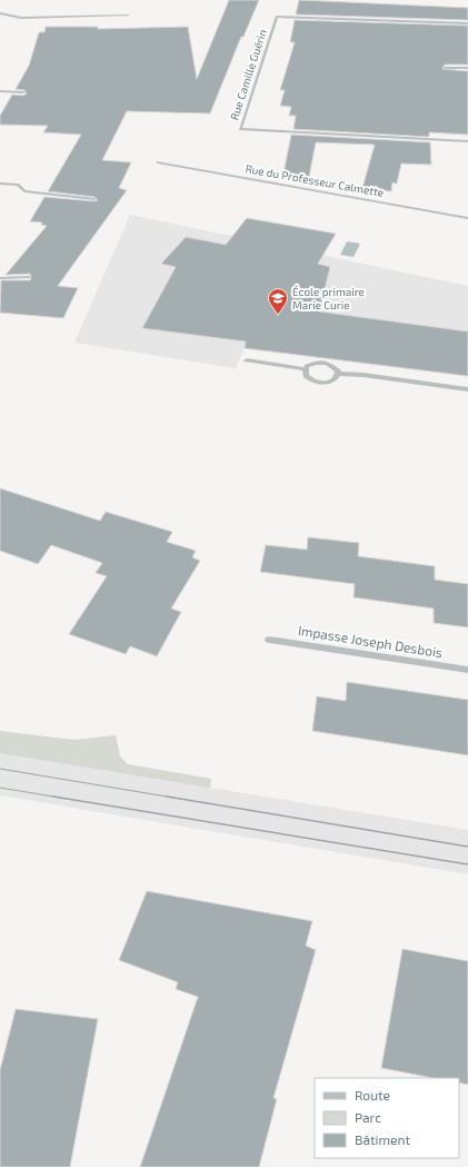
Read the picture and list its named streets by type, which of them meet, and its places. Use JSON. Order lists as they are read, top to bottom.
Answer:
{
  "streets": {
    "street": ["Rue Camille Guérin", "Rue du Professeur Calmette", "Impasse Joseph Desbois"]
  },
  "places": {
    "school or university": ["École primaire Marie Curie"]
  },
  "legend": ["Route", "Parc", "Bâtiment"]
}
